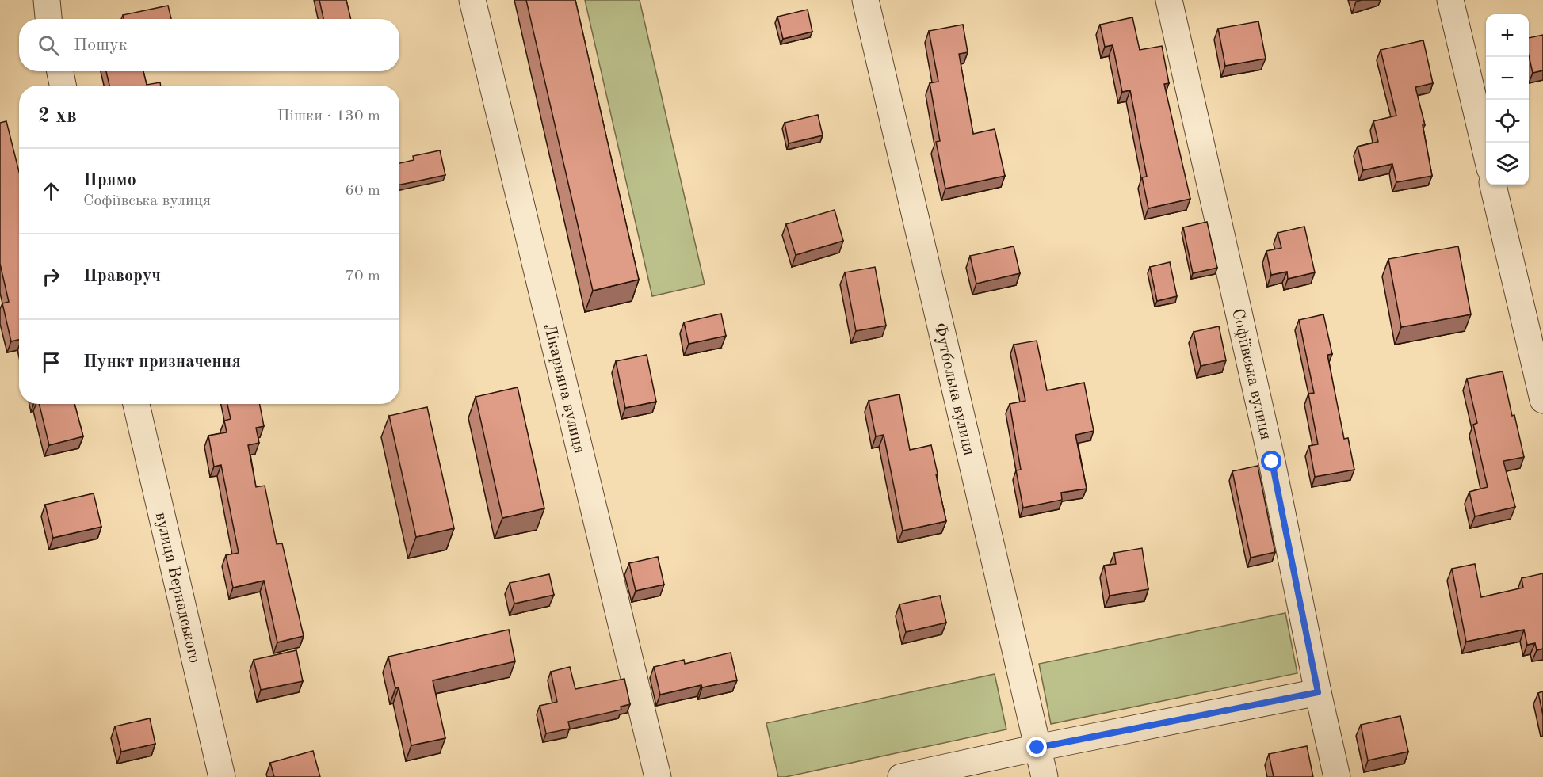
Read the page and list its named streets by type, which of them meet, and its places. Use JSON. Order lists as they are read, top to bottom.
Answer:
{
  "streets": {
    "street": [
      "Софіївська вулиця",
      "Лікарняна вулиця",
      "Футбольна вулиця",
      "вулиця Вернадського"
    ]
  },
  "page": {
    "map_buttons": ["+", "−"],
    "search": "Пошук",
    "heading": ["2 хв", "Пішки · 130 m"],
    "list": [
      ["Прямо", "Софіївська вулиця", "60 m"],
      ["Праворуч", "70 m"],
      "Пункт призначення"
    ]
  }
}
